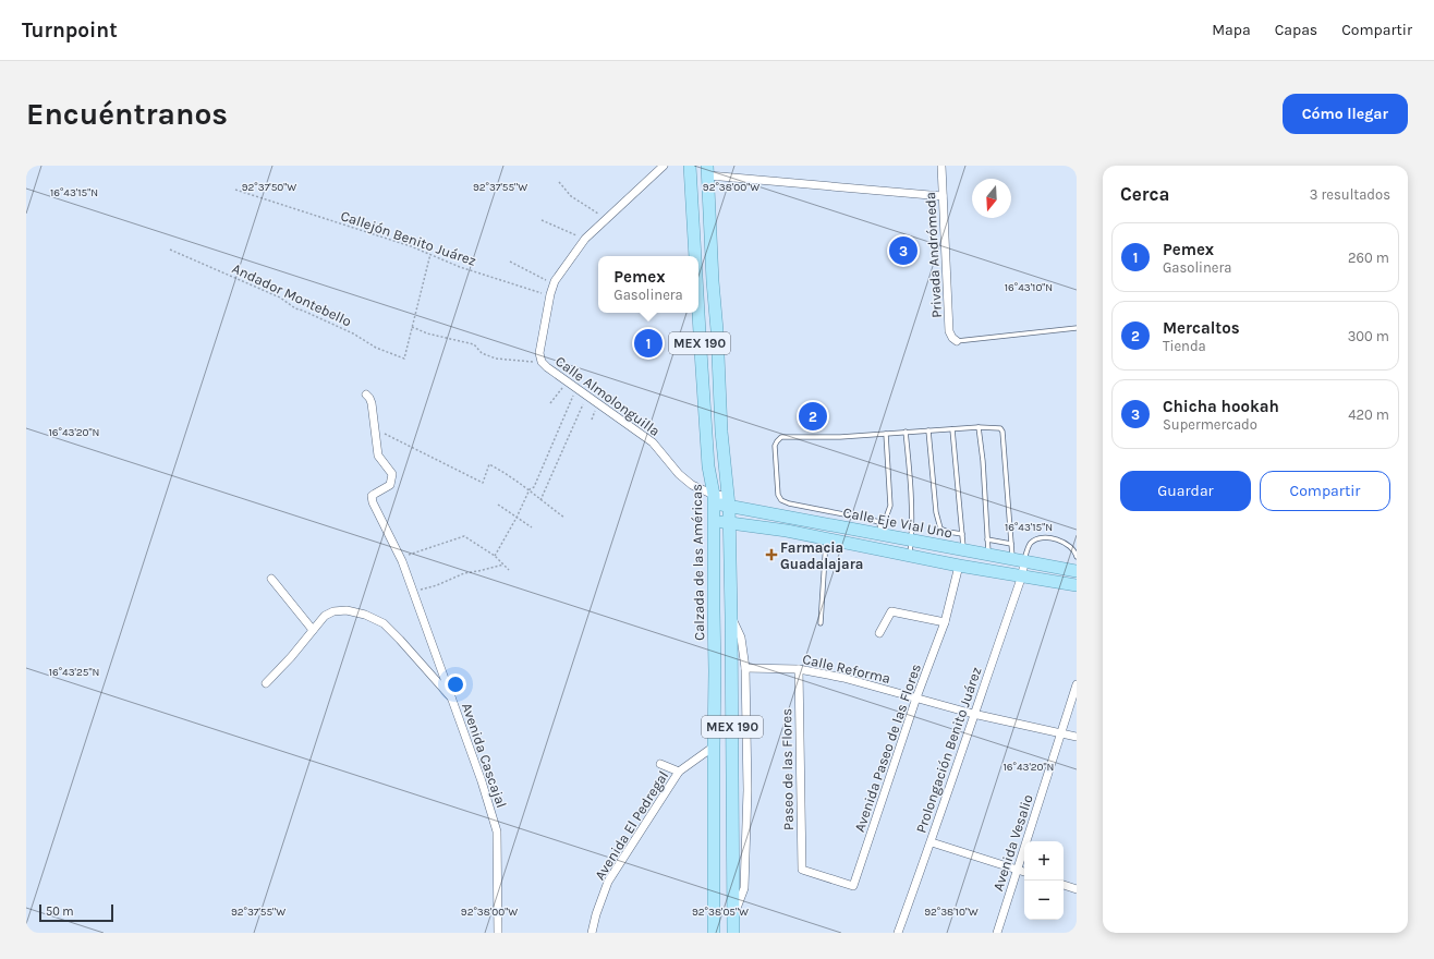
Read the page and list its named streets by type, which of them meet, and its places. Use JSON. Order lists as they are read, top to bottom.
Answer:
{
  "streets": {
    "main road": ["MEX 190", "Calle Eje Vial Uno", "Calzada de las Américas"],
    "street": [
      "Privada Andrómeda",
      "Calle Almolonguilla",
      "Calle Reforma",
      "Avenida Paseo de las Flores",
      "Prolongación Benito Juárez",
      "Avenida Cascajal",
      "Paseo de las Flores",
      "Avenida El Pedregal",
      "Avenida Vesalio"
    ],
    "path": ["Callejón Benito Juárez", "Andador Montebello"]
  },
  "crossings": [
    ["Callejón Benito Juárez", "Calle Almolonguilla"],
    ["MEX 190", "Calle Eje Vial Uno"],
    ["Calle Almolonguilla", "Calle Eje Vial Uno"],
    ["Calle Almolonguilla", "Calzada de las Américas"],
    ["Calle Eje Vial Uno", "Calzada de las Américas"],
    ["Calle Eje Vial Uno", "Prolongación Benito Juárez"],
    ["Calzada de las Américas", "Avenida El Pedregal"],
    ["Calle Reforma", "Avenida Paseo de las Flores"],
    ["Calle Reforma", "Prolongación Benito Juárez"],
    ["Calle Reforma", "Paseo de las Flores"],
    ["Calle Reforma", "Avenida Vesalio"],
    ["Avenida Paseo de las Flores", "Paseo de las Flores"]
  ],
  "places": {
    "health": ["Farmacia Guadalajara"]
  },
  "scale_bar": "50 m",
  "north": "bottom",
  "page": {
    "header": "Turnpoint",
    "nav": ["Mapa", "Capas", "Compartir"],
    "buttons": [
      "Cómo llegar",
      ["Guardar", "Compartir"]
    ],
    "title": "Encuéntranos",
    "heading": ["Cerca", "3 resultados"],
    "list": [
      {
        "mark": "1",
        "name": "Pemex",
        "note": "Gasolinera",
        "value": "260 m"
      },
      {
        "mark": "2",
        "name": "Mercaltos",
        "note": "Tienda",
        "value": "300 m"
      },
      {
        "mark": "3",
        "name": "Chicha hookah",
        "note": "Supermercado",
        "value": "420 m"
      }
    ],
    "pins": ["3", "1", "2"],
    "popup": ["Pemex", "Gasolinera"],
    "map_buttons": ["+", "−"],
    "scale": "50 m"
  },
  "coordinates": [
    "92°37'50\"W",
    "92°37'55\"W",
    "92°38'00\"W",
    "16°43'15\"N",
    "16°43'10\"N",
    "16°43'20\"N",
    "16°43'25\"N",
    "92°38'05\"W",
    "92°38'10\"W"
  ]
}
